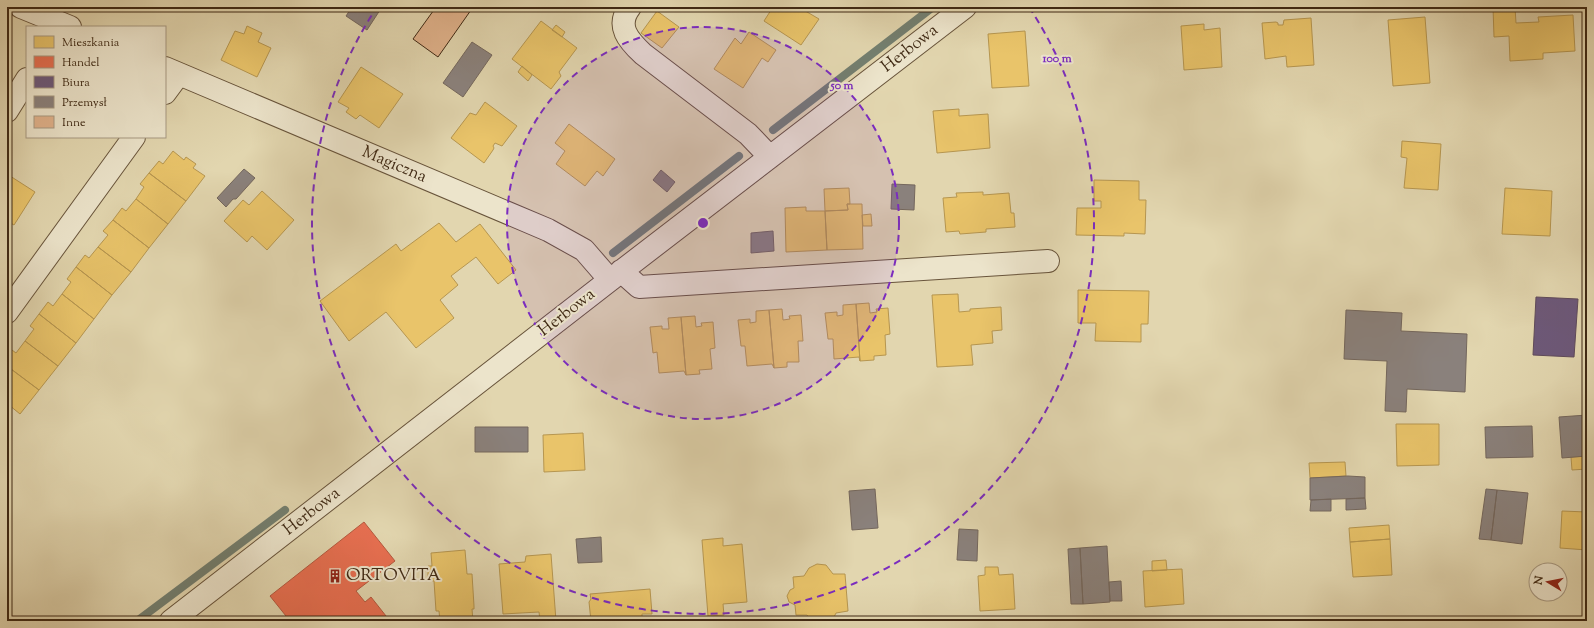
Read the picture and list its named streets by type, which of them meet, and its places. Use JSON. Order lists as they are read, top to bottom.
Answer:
{
  "streets": {
    "street": ["Herbowa", "Magiczna"]
  },
  "crossings": [
    ["Herbowa", "Magiczna"]
  ],
  "places": {
    "building": ["ORTOVITA"]
  },
  "legend": [
    "Mieszkania",
    "Handel",
    "Biura",
    "Przemysł",
    "Inne"
  ],
  "north": "left",
  "rings": ["100 m", "50 m"]
}
